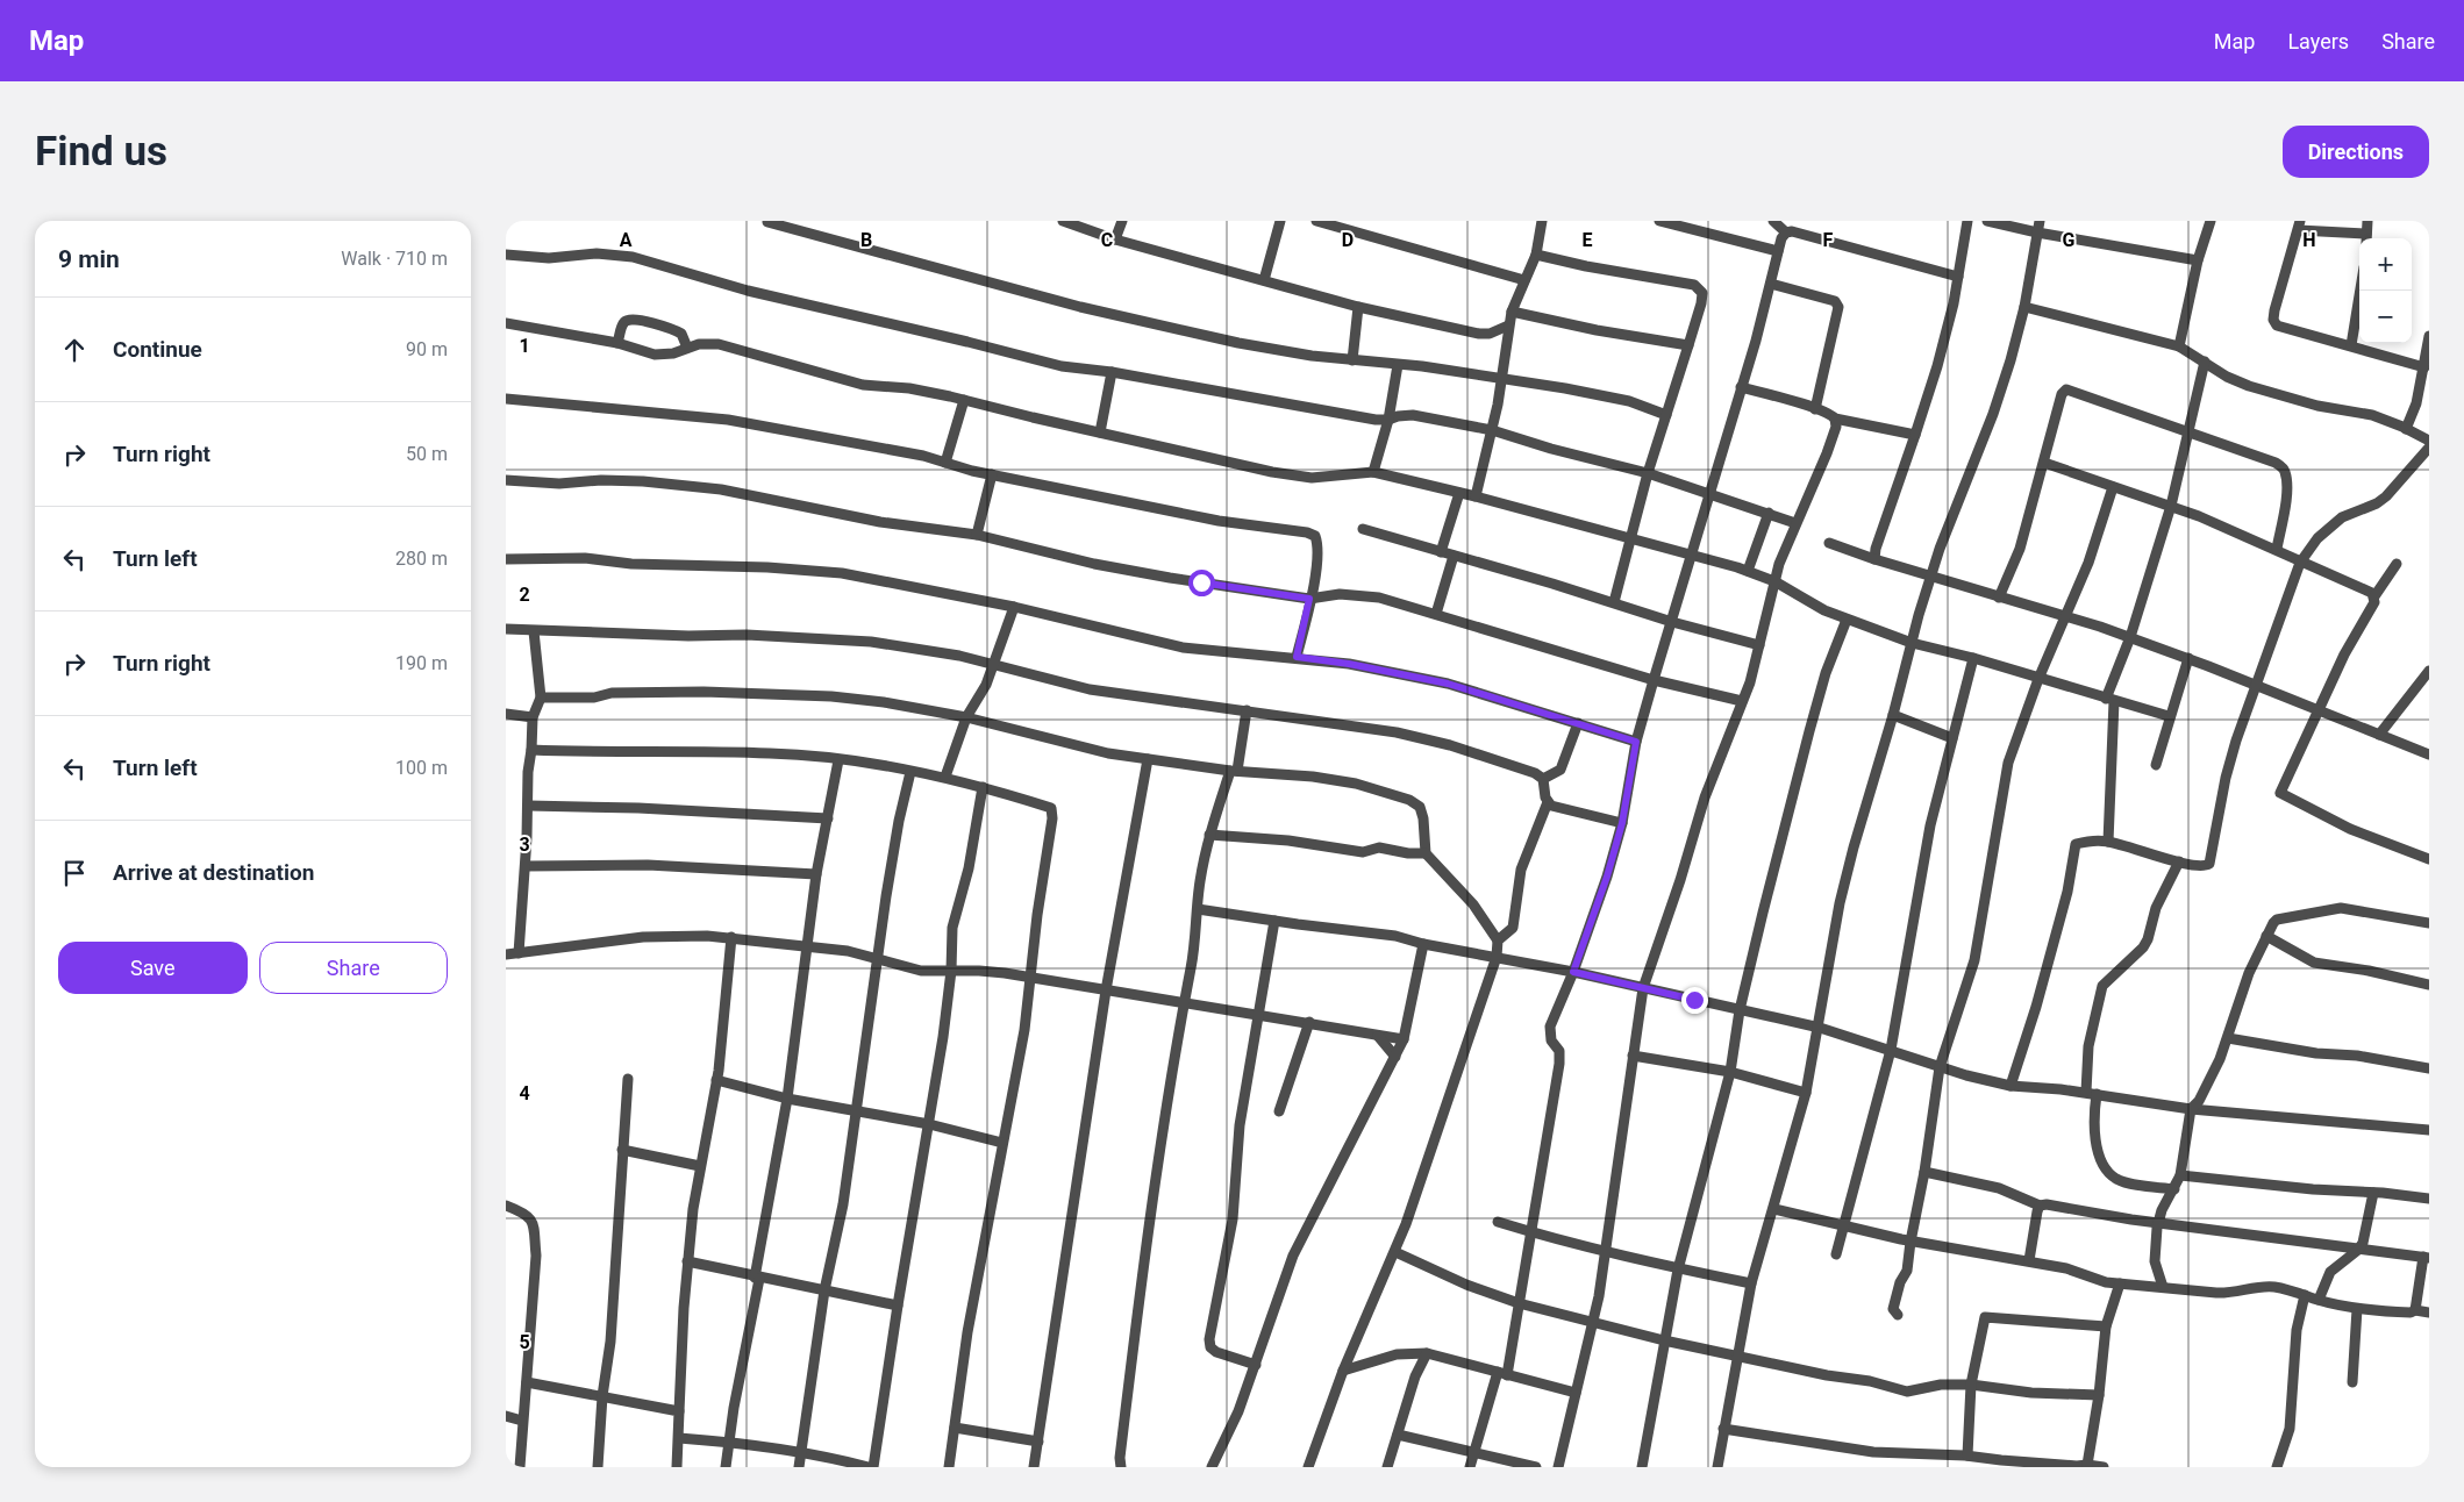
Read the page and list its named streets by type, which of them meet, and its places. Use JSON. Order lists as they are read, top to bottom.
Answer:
{
  "page": {
    "header": "Map",
    "nav": ["Map", "Layers", "Share"],
    "buttons": [
      "Directions",
      ["Save", "Share"]
    ],
    "title": "Find us",
    "heading": ["9 min", "Walk · 710 m"],
    "map_buttons": ["+", "−"],
    "list": [
      ["Continue", "90 m"],
      ["Turn right", "50 m"],
      ["Turn left", "280 m"],
      ["Turn right", "190 m"],
      ["Turn left", "100 m"],
      "Arrive at destination"
    ]
  },
  "grid": {
    "columns": [
      "A",
      "B",
      "C",
      "D",
      "E",
      "F",
      "G",
      "H"
    ],
    "rows": [
      "1",
      "2",
      "3",
      "4",
      "5"
    ]
  }
}
